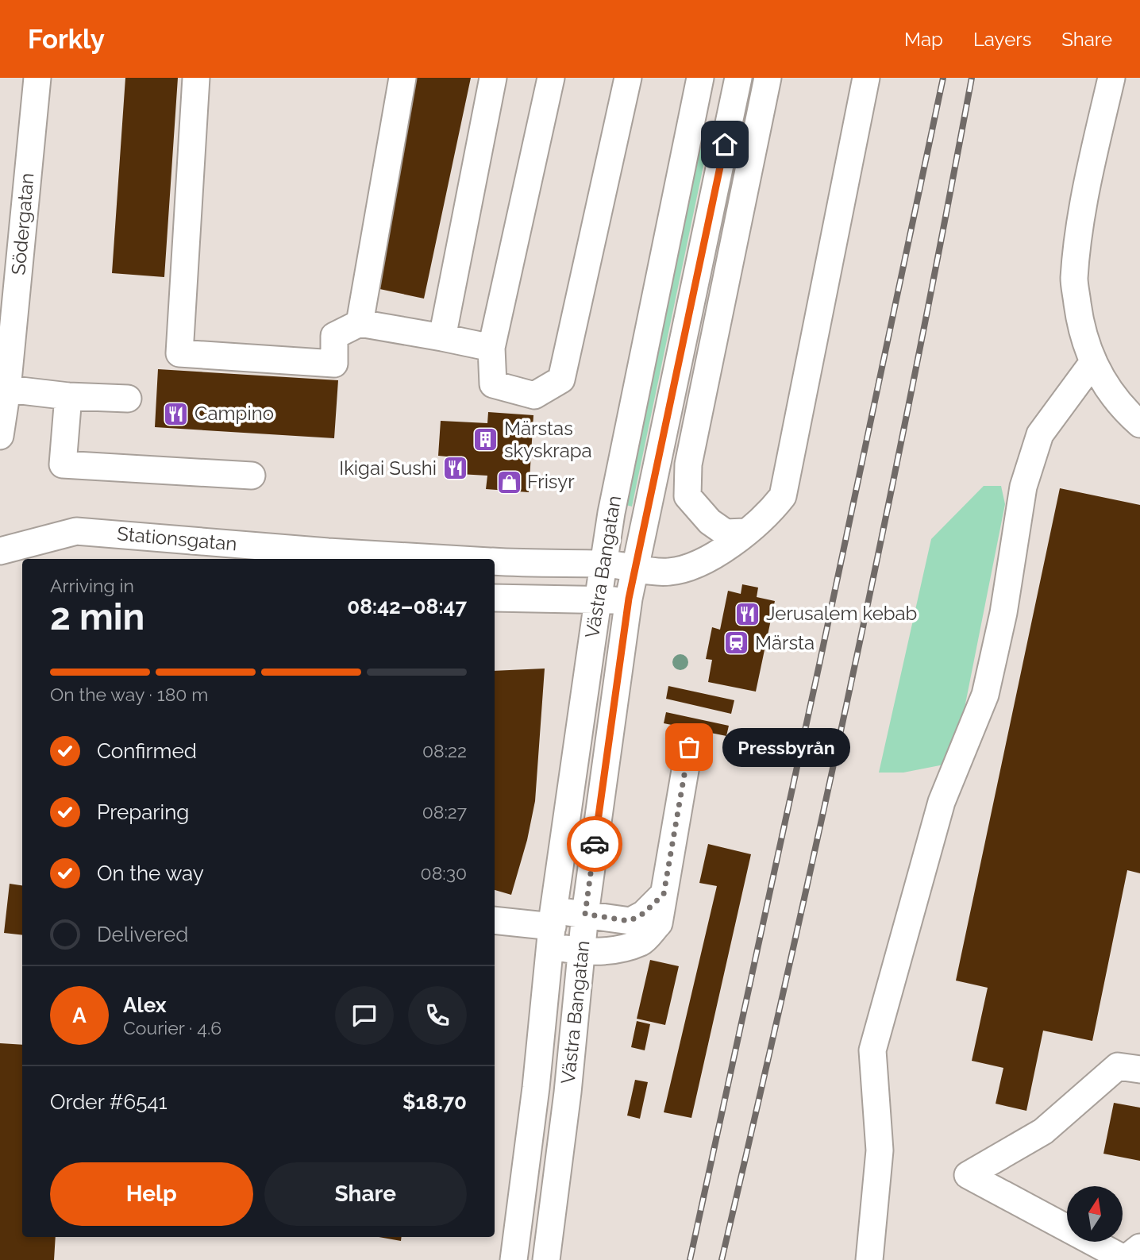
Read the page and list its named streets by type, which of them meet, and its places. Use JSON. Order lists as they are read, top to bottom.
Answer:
{
  "streets": {
    "street": ["Södergatan", "Stationsgatan", "Västra Bangatan"]
  },
  "crossings": [
    ["Stationsgatan", "Västra Bangatan"]
  ],
  "places": {
    "restaurant": ["Campino", "Ikigai Sushi", "Jerusalem kebab"],
    "building": ["Märstas skyskrapa"],
    "shop": ["Frisyr"],
    "station": ["Märsta"],
    "other": ["Pressbyrån"]
  },
  "north": "top",
  "page": {
    "header": "Forkly",
    "nav": ["Map", "Layers", "Share"],
    "heading": ["2 min", "Arriving in", "08:42–08:47"],
    "panel": [
      "Alex",
      "Courier · 4.6",
      "Order #6541",
      "$18.70"
    ],
    "bar": "On the way · 180 m",
    "list": [
      ["Confirmed", "08:22"],
      ["Preparing", "08:27"],
      ["On the way", "08:30"],
      "Delivered"
    ],
    "bubble": "Pressbyrån",
    "round": "A",
    "buttons": ["Help", "Share"]
  }
}
